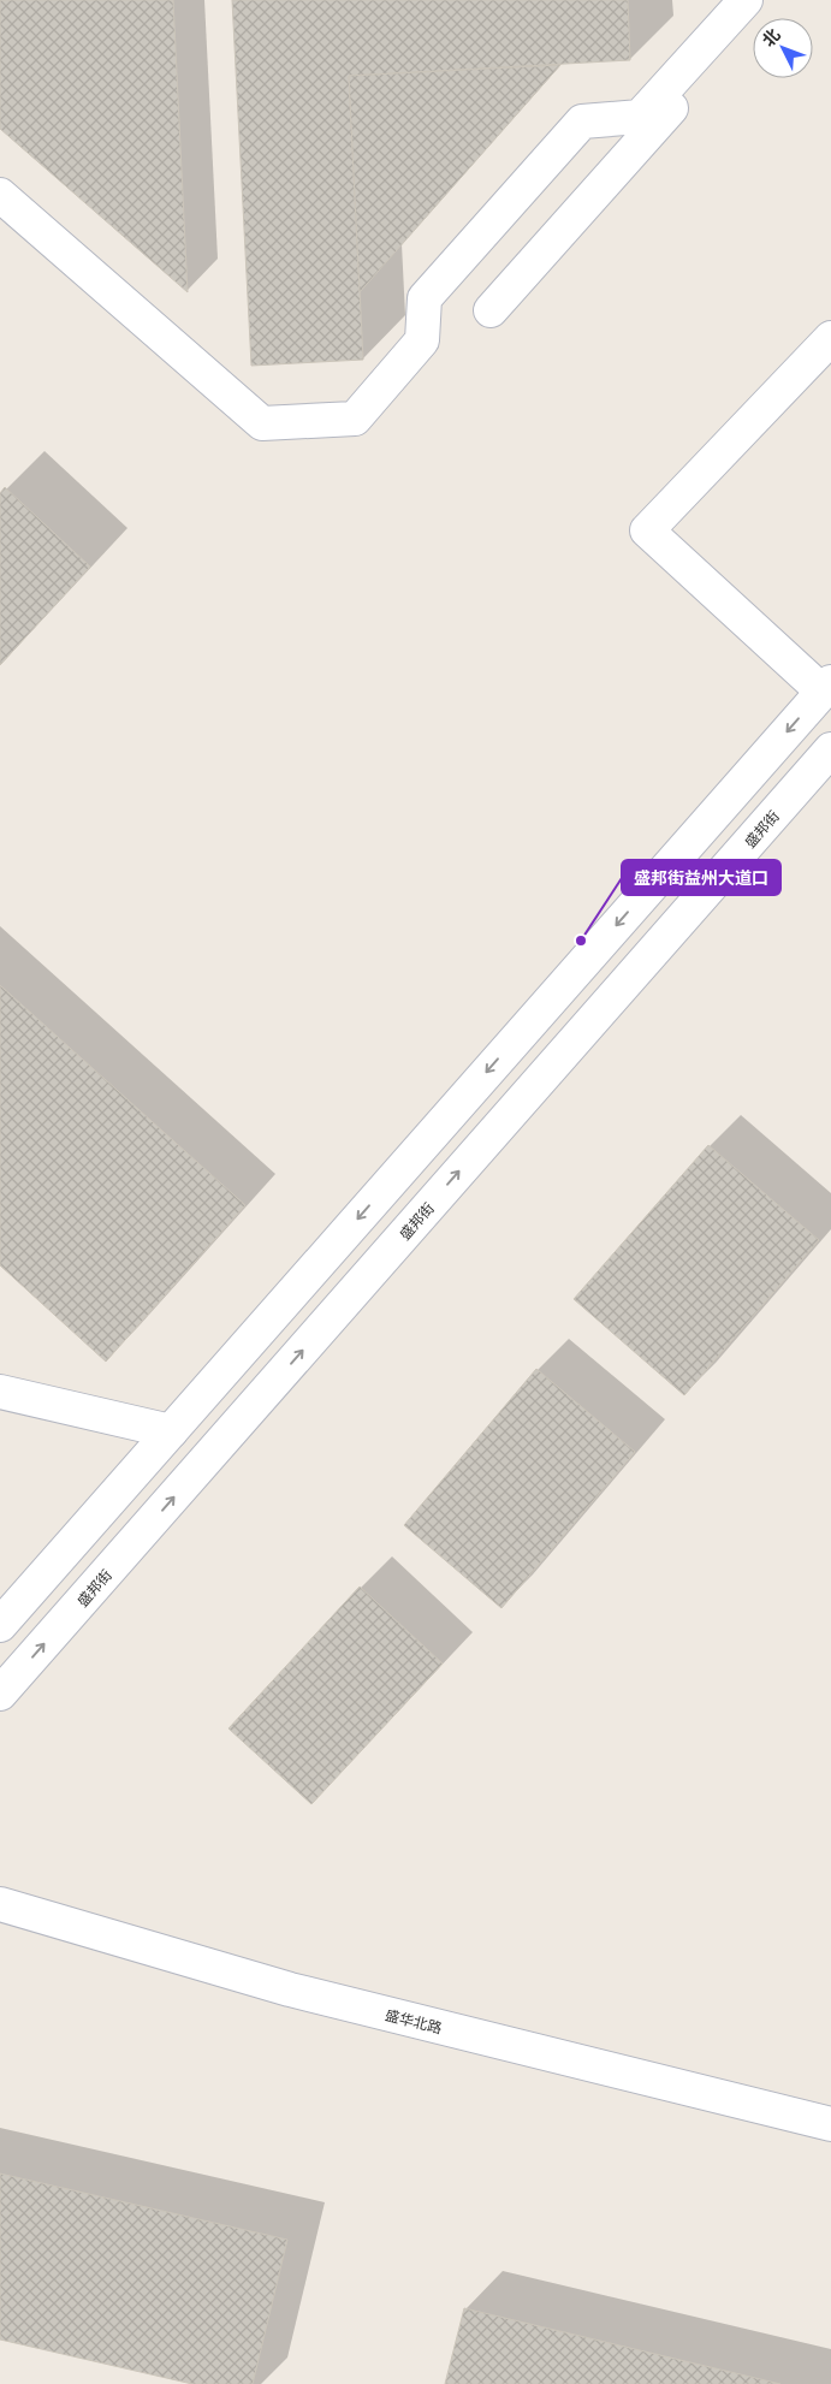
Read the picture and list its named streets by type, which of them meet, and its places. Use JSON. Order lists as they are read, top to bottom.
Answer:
{
  "streets": {
    "street": ["盛邦街", "盛华北路"]
  },
  "places": ["盛邦街益州大道口"],
  "north": "top left"
}
